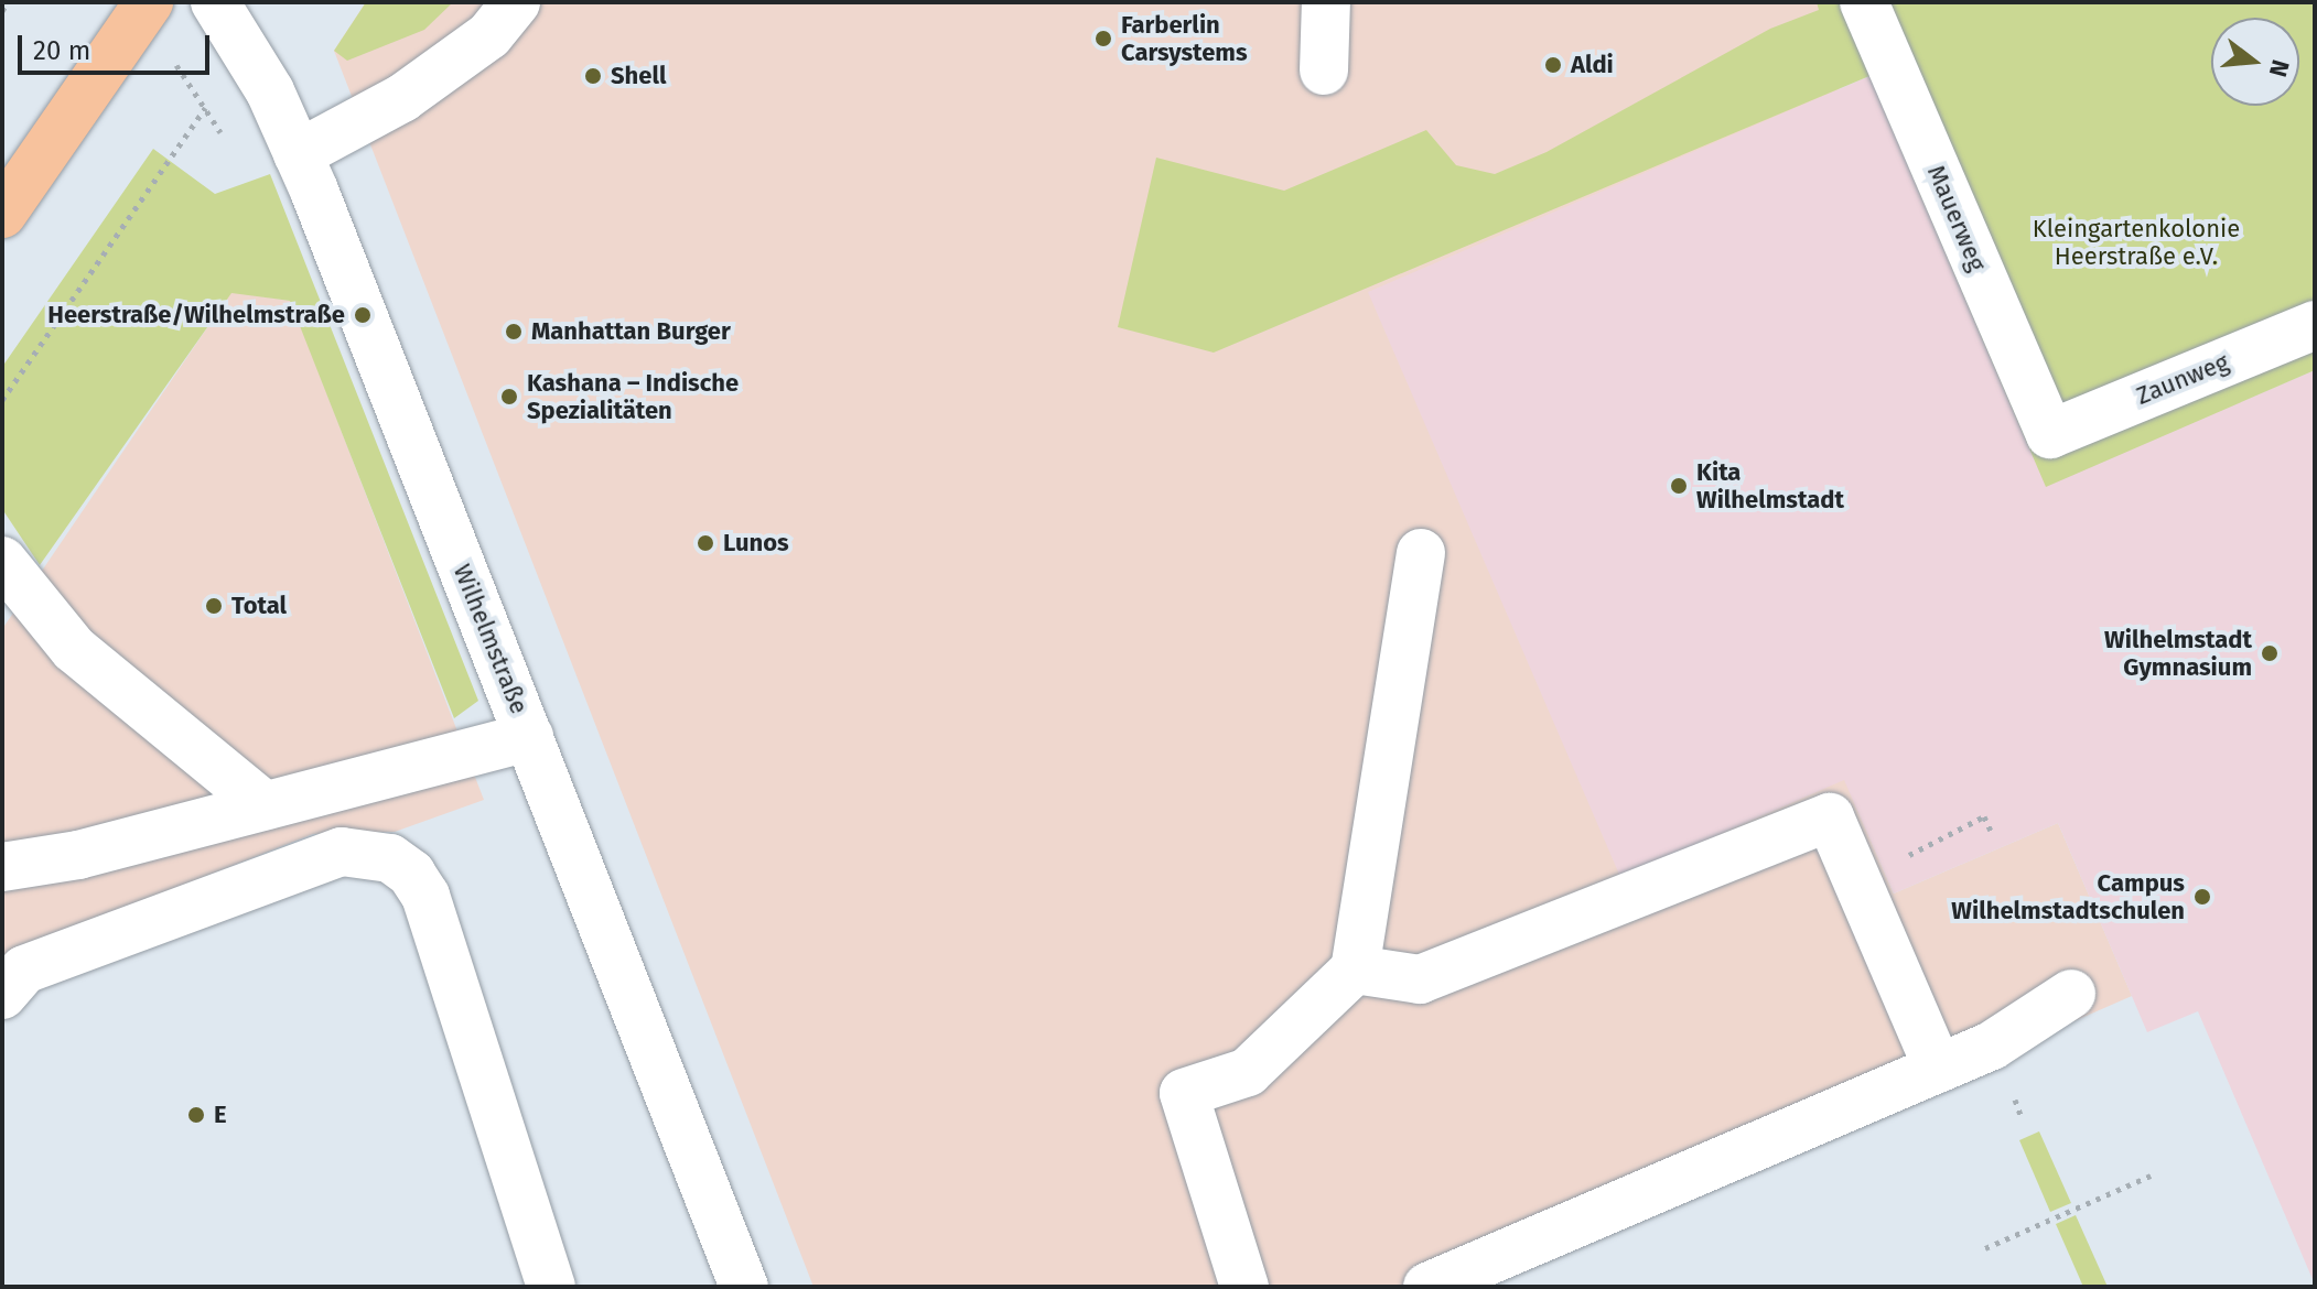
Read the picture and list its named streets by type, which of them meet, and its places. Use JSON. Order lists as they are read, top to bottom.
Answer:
{
  "streets": {
    "street": ["Mauerweg", "Zaunweg", "Wilhelmstraße"]
  },
  "crossings": [
    ["Mauerweg", "Zaunweg"]
  ],
  "parks": ["Kleingartenkolonie Heerstraße e.V."],
  "places": [
    "Farberlin Carsystems",
    "Aldi",
    "Shell",
    "Heerstraße/Wilhelmstraße",
    "Manhattan Burger",
    "Kashana – Indische Spezialitäten",
    "Kita Wilhelmstadt",
    "Lunos",
    "Total",
    "Wilhelmstadt Gymnasium",
    "Campus Wilhelmstadtschulen",
    "E"
  ],
  "scale_bar": "20 m",
  "north": "right"
}
